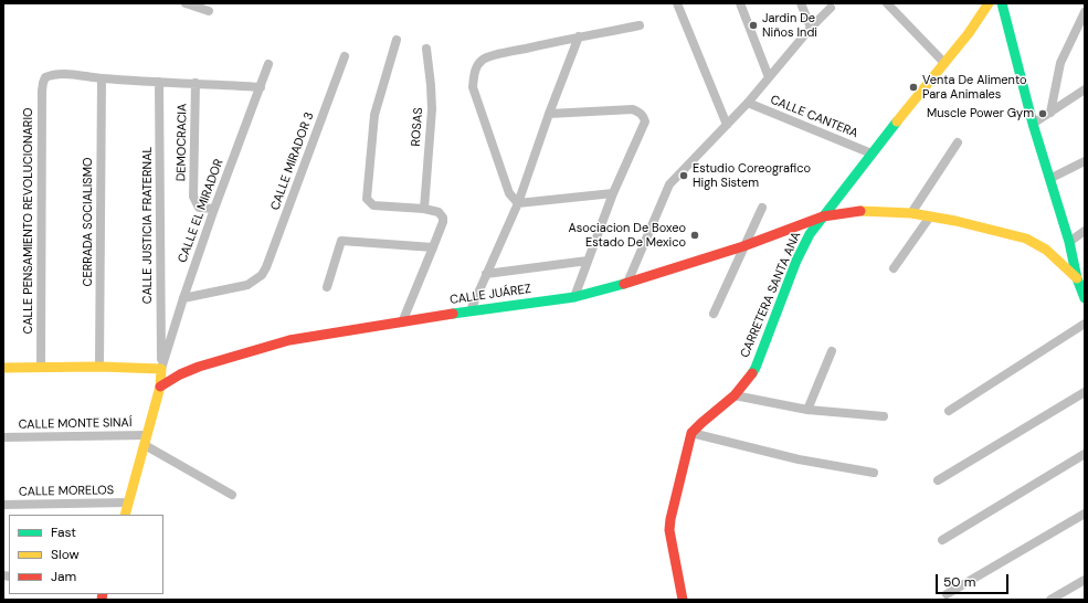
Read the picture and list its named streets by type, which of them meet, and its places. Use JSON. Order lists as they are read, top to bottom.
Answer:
{
  "streets": {
    "street": [
      "CALLE CANTERA",
      "ROSAS",
      "DEMOCRACIA",
      "CALLE MIRADOR 3",
      "CALLE EL MIRADOR",
      "CALLE PENSAMIENTO REVOLUCIONARIO",
      "CERRADA SOCIALISMO",
      "CALLE JUSTICIA FRATERNAL",
      "CALLE JUÁREZ",
      "CARRETERA SANTA ANA",
      "CALLE MONTE SINAÍ",
      "CALLE MORELOS"
    ]
  },
  "crossings": [
    ["CALLE CANTERA", "CARRETERA SANTA ANA"],
    ["DEMOCRACIA", "CALLE EL MIRADOR"],
    ["CALLE MIRADOR 3", "CALLE EL MIRADOR"],
    ["CALLE EL MIRADOR", "CALLE JUSTICIA FRATERNAL"],
    ["CALLE PENSAMIENTO REVOLUCIONARIO", "CERRADA SOCIALISMO"],
    ["CALLE JUÁREZ", "CARRETERA SANTA ANA"]
  ],
  "places": [
    "Jardin De Niños Indi",
    "Venta De Alimento Para Animales",
    "Muscle Power Gym",
    "Estudio Coreografico High Sistem",
    "Asociacion De Boxeo Estado De Mexico"
  ],
  "legend": ["Fast", "Slow", "Jam"],
  "scale_bar": "50 m"
}
